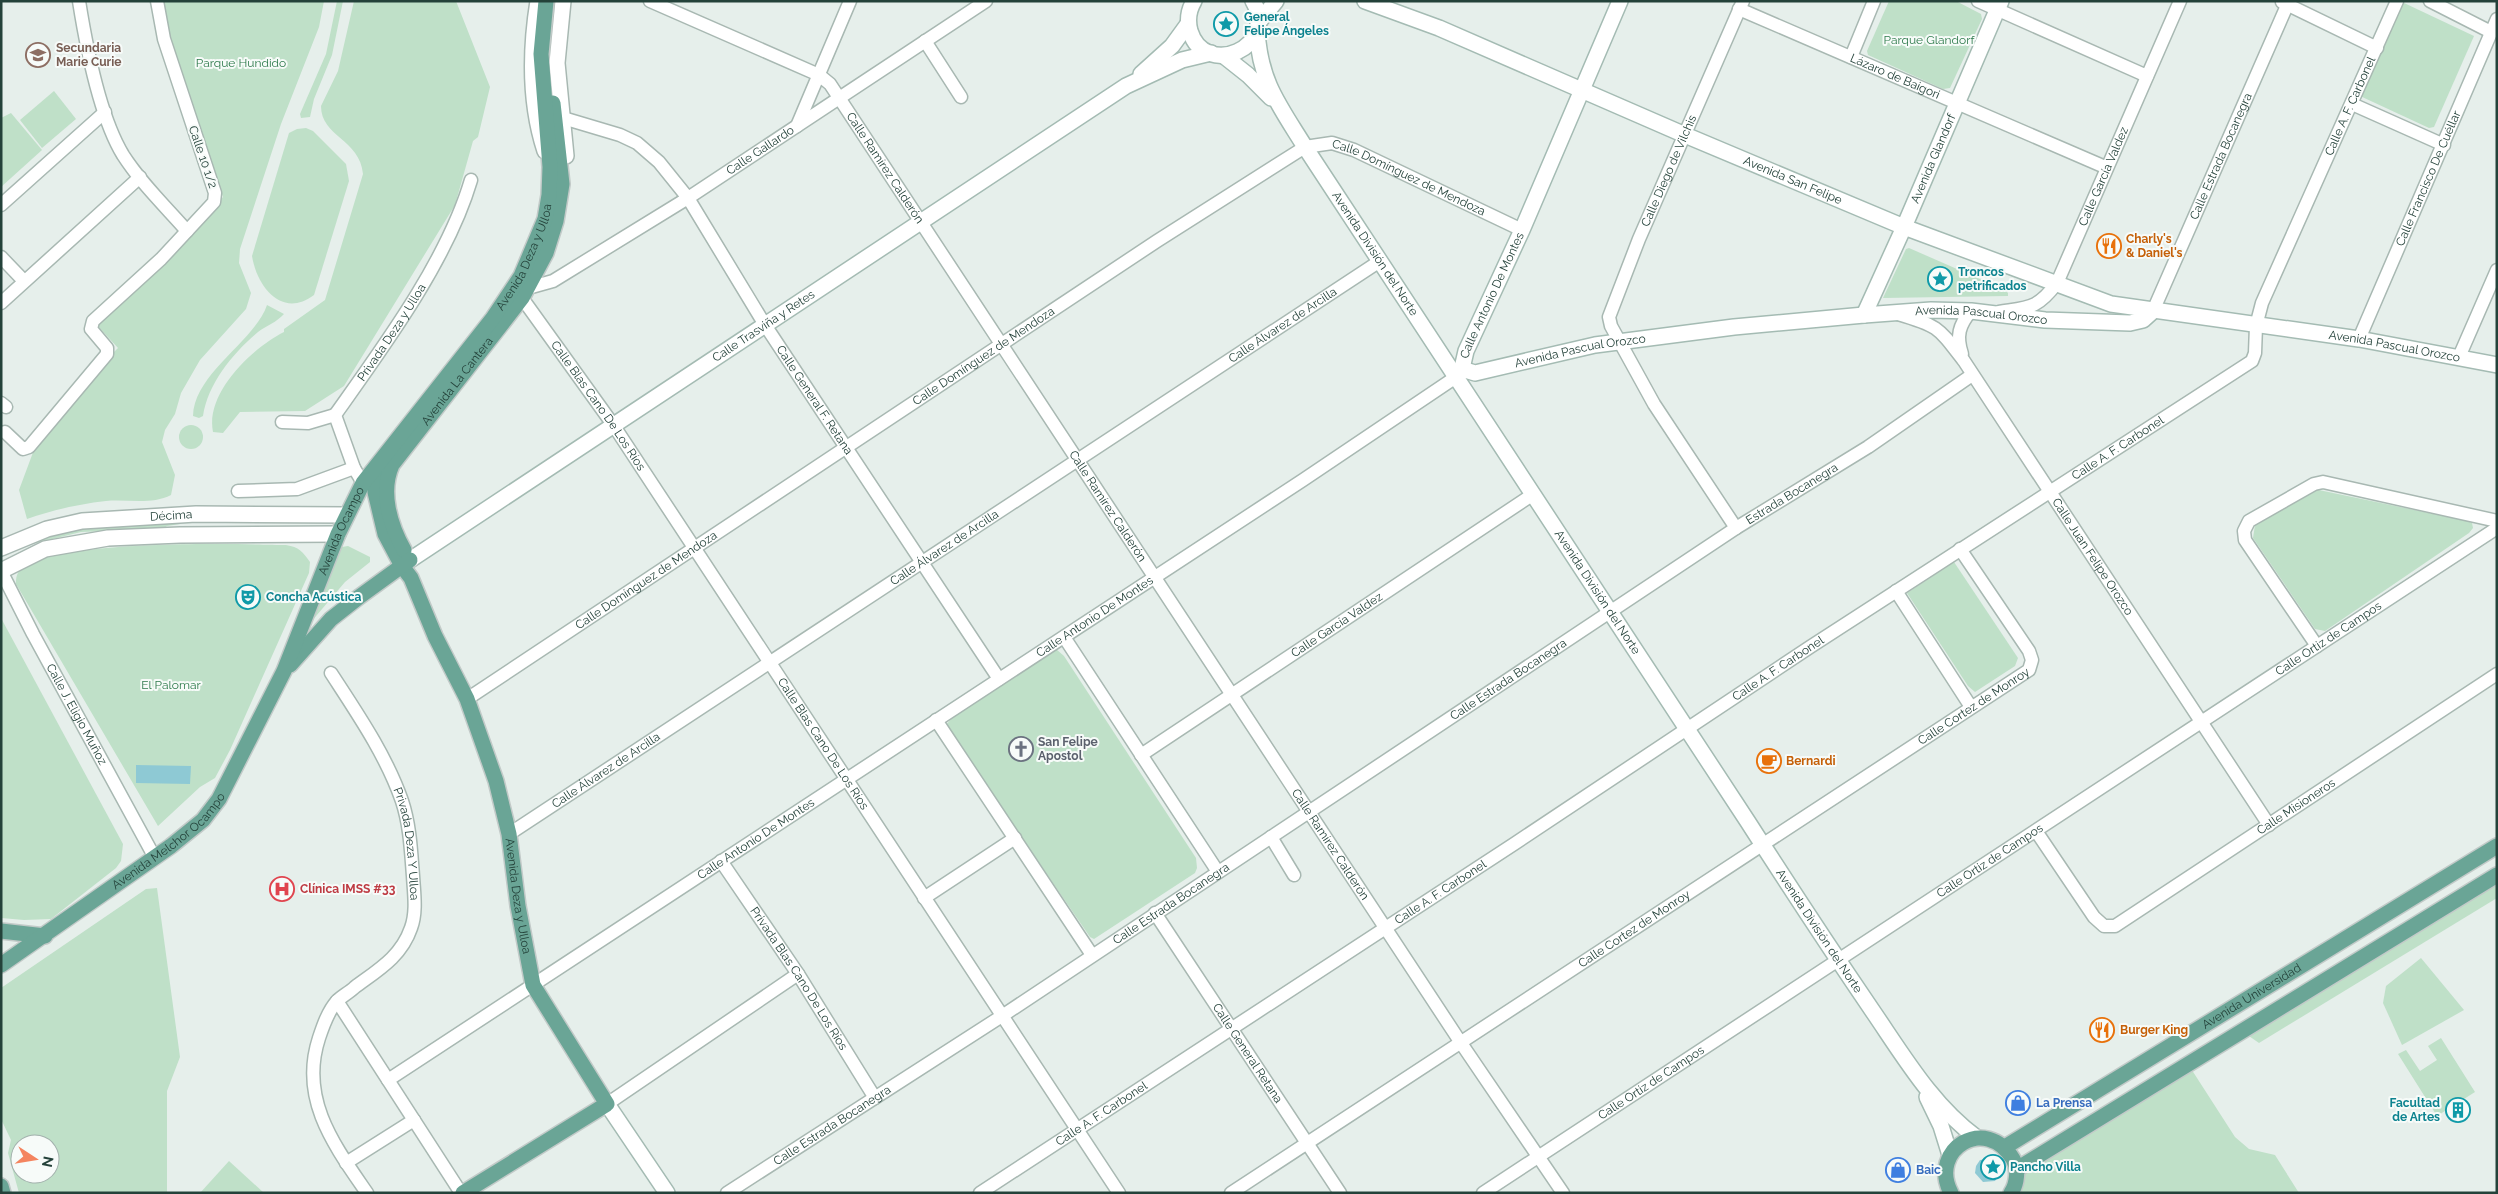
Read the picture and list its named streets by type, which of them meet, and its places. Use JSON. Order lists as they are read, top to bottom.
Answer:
{
  "streets": {
    "main road": [
      "Avenida Glandorf",
      "Avenida San Felipe",
      "Avenida División del Norte",
      "Avenida Deza y Ulloa",
      "Calle Antonio De Montes",
      "Avenida Pascual Orozco",
      "Calle Trasviña y Retes",
      "Avenida La Cantera",
      "Décima",
      "Avenida Ocampo",
      "Avenida Melchor Ocampo",
      "Avenida Universidad"
    ],
    "street": [
      "Lázaro de Baigori",
      "Calle A. F. Carbonel",
      "Calle Gallardo",
      "Calle Estrada Bocanegra",
      "Calle 10 1/2",
      "Calle Ramírez Calderón",
      "Calle Diego de Vilchis",
      "Calle García Valdez",
      "Calle Domínguez de Mendoza",
      "Calle Francisco De Cuéllar",
      "Calle Álvarez de Arcilla",
      "Privada Deza y Ulloa",
      "Calle General F. Retana",
      "Calle Blas Cano De Los Ríos",
      "Estrada Bocanegra",
      "Calle Juan Felipe Orozco",
      "Calle Ortiz de Campos",
      "Calle Cortez de Monroy",
      "Calle J. Eligio Muñoz",
      "Calle Misioneros",
      "Privada Deza Y Ulloa",
      "Privada Blas Cano De Los Ríos",
      "Calle General Retana"
    ]
  },
  "crossings": [
    ["Lázaro de Baigori", "Avenida Glandorf"],
    ["Lázaro de Baigori", "Calle Diego de Vilchis"],
    ["Lázaro de Baigori", "Calle García Valdez"],
    ["Calle A. F. Carbonel", "Calle Ramírez Calderón"],
    ["Calle A. F. Carbonel", "Avenida División del Norte"],
    ["Calle A. F. Carbonel", "Avenida Pascual Orozco"],
    ["Calle A. F. Carbonel", "Calle Blas Cano De Los Ríos"],
    ["Calle A. F. Carbonel", "Calle Juan Felipe Orozco"],
    ["Calle A. F. Carbonel", "Calle Cortez de Monroy"],
    ["Calle A. F. Carbonel", "Calle General Retana"],
    ["Calle Gallardo", "Calle Ramírez Calderón"],
    ["Calle Gallardo", "Avenida Deza y Ulloa"],
    ["Calle Gallardo", "Avenida La Cantera"],
    ["Calle Gallardo", "Calle General F. Retana"],
    ["Calle Gallardo", "Calle Blas Cano De Los Ríos"],
    ["Calle Estrada Bocanegra", "Calle Ramírez Calderón"],
    ["Calle Estrada Bocanegra", "Avenida San Felipe"],
    ["Calle Estrada Bocanegra", "Avenida División del Norte"],
    ["Calle Estrada Bocanegra", "Avenida Pascual Orozco"],
    ["Calle Estrada Bocanegra", "Calle Blas Cano De Los Ríos"],
    ["Calle Estrada Bocanegra", "Estrada Bocanegra"],
    ["Calle Estrada Bocanegra", "Privada Blas Cano De Los Ríos"],
    ["Calle Estrada Bocanegra", "Calle General Retana"],
    ["Avenida Glandorf", "Avenida San Felipe"],
    ["Avenida Glandorf", "Avenida Pascual Orozco"],
    ["Calle Ramírez Calderón", "Calle García Valdez"],
    ["Calle Ramírez Calderón", "Calle Domínguez de Mendoza"],
    ["Calle Ramírez Calderón", "Calle Antonio De Montes"],
    ["Calle Ramírez Calderón", "Calle Álvarez de Arcilla"],
    ["Calle Ramírez Calderón", "Calle Trasviña y Retes"],
    ["Calle Ramírez Calderón", "Calle Ortiz de Campos"],
    ["Calle Ramírez Calderón", "Calle Cortez de Monroy"],
    ["Calle Diego de Vilchis", "Avenida San Felipe"],
    ["Calle Diego de Vilchis", "Avenida Pascual Orozco"],
    ["Calle Diego de Vilchis", "Estrada Bocanegra"],
    ["Calle García Valdez", "Avenida San Felipe"],
    ["Calle García Valdez", "Avenida División del Norte"],
    ["Calle García Valdez", "Avenida Pascual Orozco"],
    ["Calle Domínguez de Mendoza", "Avenida División del Norte"],
    ["Calle Domínguez de Mendoza", "Avenida Deza y Ulloa"],
    ["Calle Domínguez de Mendoza", "Calle Antonio De Montes"],
    ["Calle Domínguez de Mendoza", "Calle General F. Retana"],
    ["Calle Domínguez de Mendoza", "Calle Blas Cano De Los Ríos"],
    ["Calle Francisco De Cuéllar", "Avenida Pascual Orozco"],
    ["Avenida San Felipe", "Calle Antonio De Montes"],
    ["Avenida San Felipe", "Avenida Pascual Orozco"],
    ["Avenida División del Norte", "Calle Antonio De Montes"],
    ["Avenida División del Norte", "Avenida Pascual Orozco"],
    ["Avenida División del Norte", "Calle Álvarez de Arcilla"],
    ["Avenida División del Norte", "Calle Trasviña y Retes"],
    ["Avenida División del Norte", "Estrada Bocanegra"],
    ["Avenida División del Norte", "Calle Ortiz de Campos"],
    ["Avenida División del Norte", "Calle Cortez de Monroy"],
    ["Avenida Deza y Ulloa", "Calle Antonio De Montes"],
    ["Avenida Deza y Ulloa", "Calle Álvarez de Arcilla"],
    ["Avenida Deza y Ulloa", "Calle Trasviña y Retes"],
    ["Avenida Deza y Ulloa", "Avenida La Cantera"],
    ["Avenida Deza y Ulloa", "Calle General F. Retana"],
    ["Avenida Deza y Ulloa", "Calle Blas Cano De Los Ríos"],
    ["Avenida Deza y Ulloa", "Avenida Ocampo"],
    ["Calle Antonio De Montes", "Avenida Pascual Orozco"],
    ["Calle Antonio De Montes", "Calle General F. Retana"],
    ["Calle Antonio De Montes", "Calle Blas Cano De Los Ríos"],
    ["Calle Antonio De Montes", "Privada Blas Cano De Los Ríos"],
    ["Avenida Pascual Orozco", "Calle Juan Felipe Orozco"],
    ["Calle Álvarez de Arcilla", "Calle General F. Retana"],
    ["Calle Álvarez de Arcilla", "Calle Blas Cano De Los Ríos"],
    ["Calle Trasviña y Retes", "Calle General F. Retana"],
    ["Calle Trasviña y Retes", "Calle Blas Cano De Los Ríos"],
    ["Avenida La Cantera", "Calle Blas Cano De Los Ríos"],
    ["Avenida La Cantera", "Avenida Ocampo"],
    ["Estrada Bocanegra", "Calle Juan Felipe Orozco"],
    ["Décima", "Avenida Ocampo"],
    ["Décima", "Calle J. Eligio Muñoz"],
    ["Avenida Ocampo", "Avenida Melchor Ocampo"],
    ["Calle Juan Felipe Orozco", "Calle Ortiz de Campos"],
    ["Calle Juan Felipe Orozco", "Calle Misioneros"],
    ["Calle Ortiz de Campos", "Calle Misioneros"],
    ["Calle Cortez de Monroy", "Calle General Retana"],
    ["Calle J. Eligio Muñoz", "Avenida Melchor Ocampo"]
  ],
  "parks": ["Parque Glandorf", "Parque Hundido", "El Palomar"],
  "places": {
    "place": ["General Felipe Ángeles", "Troncos petrificados", "Pancho Villa"],
    "school or university": ["Secundaria Marie Curie"],
    "restaurant": ["Charly's & Daniel's", "Burger King"],
    "theatre": ["Concha Acústica"],
    "church": ["San Felipe Apostol"],
    "cafe": ["Bernardi"],
    "hospital": ["Clínica IMSS #33"],
    "shop": ["La Prensa", "Baic"],
    "building": ["Facultad de Artes"]
  },
  "north": "right"
}
